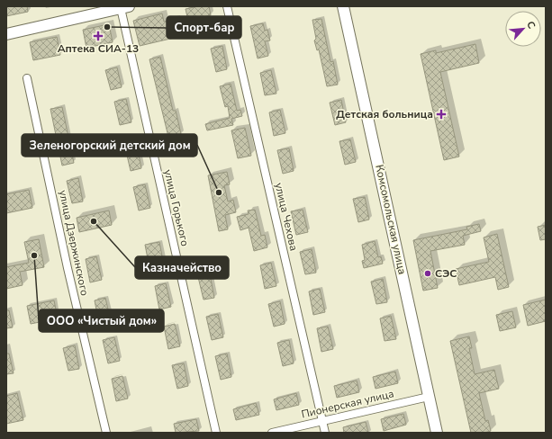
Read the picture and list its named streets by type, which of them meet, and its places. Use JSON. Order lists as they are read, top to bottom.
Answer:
{
  "streets": {
    "street": [
      "улица Горького",
      "улица Чехова",
      "Комсомольская улица",
      "улица Дзержинского",
      "Пионерская улица"
    ]
  },
  "crossings": [
    ["улица Чехова", "Пионерская улица"],
    ["Комсомольская улица", "Пионерская улица"]
  ],
  "places": {
    "other": [
      "Спорт-бар",
      "Зеленогорский детский дом",
      "Казначейство",
      "ООО «Чистый дом»",
      "СЭС"
    ],
    "health": ["Аптека СИА-13", "Детская больница"]
  },
  "north": "top right"
}
